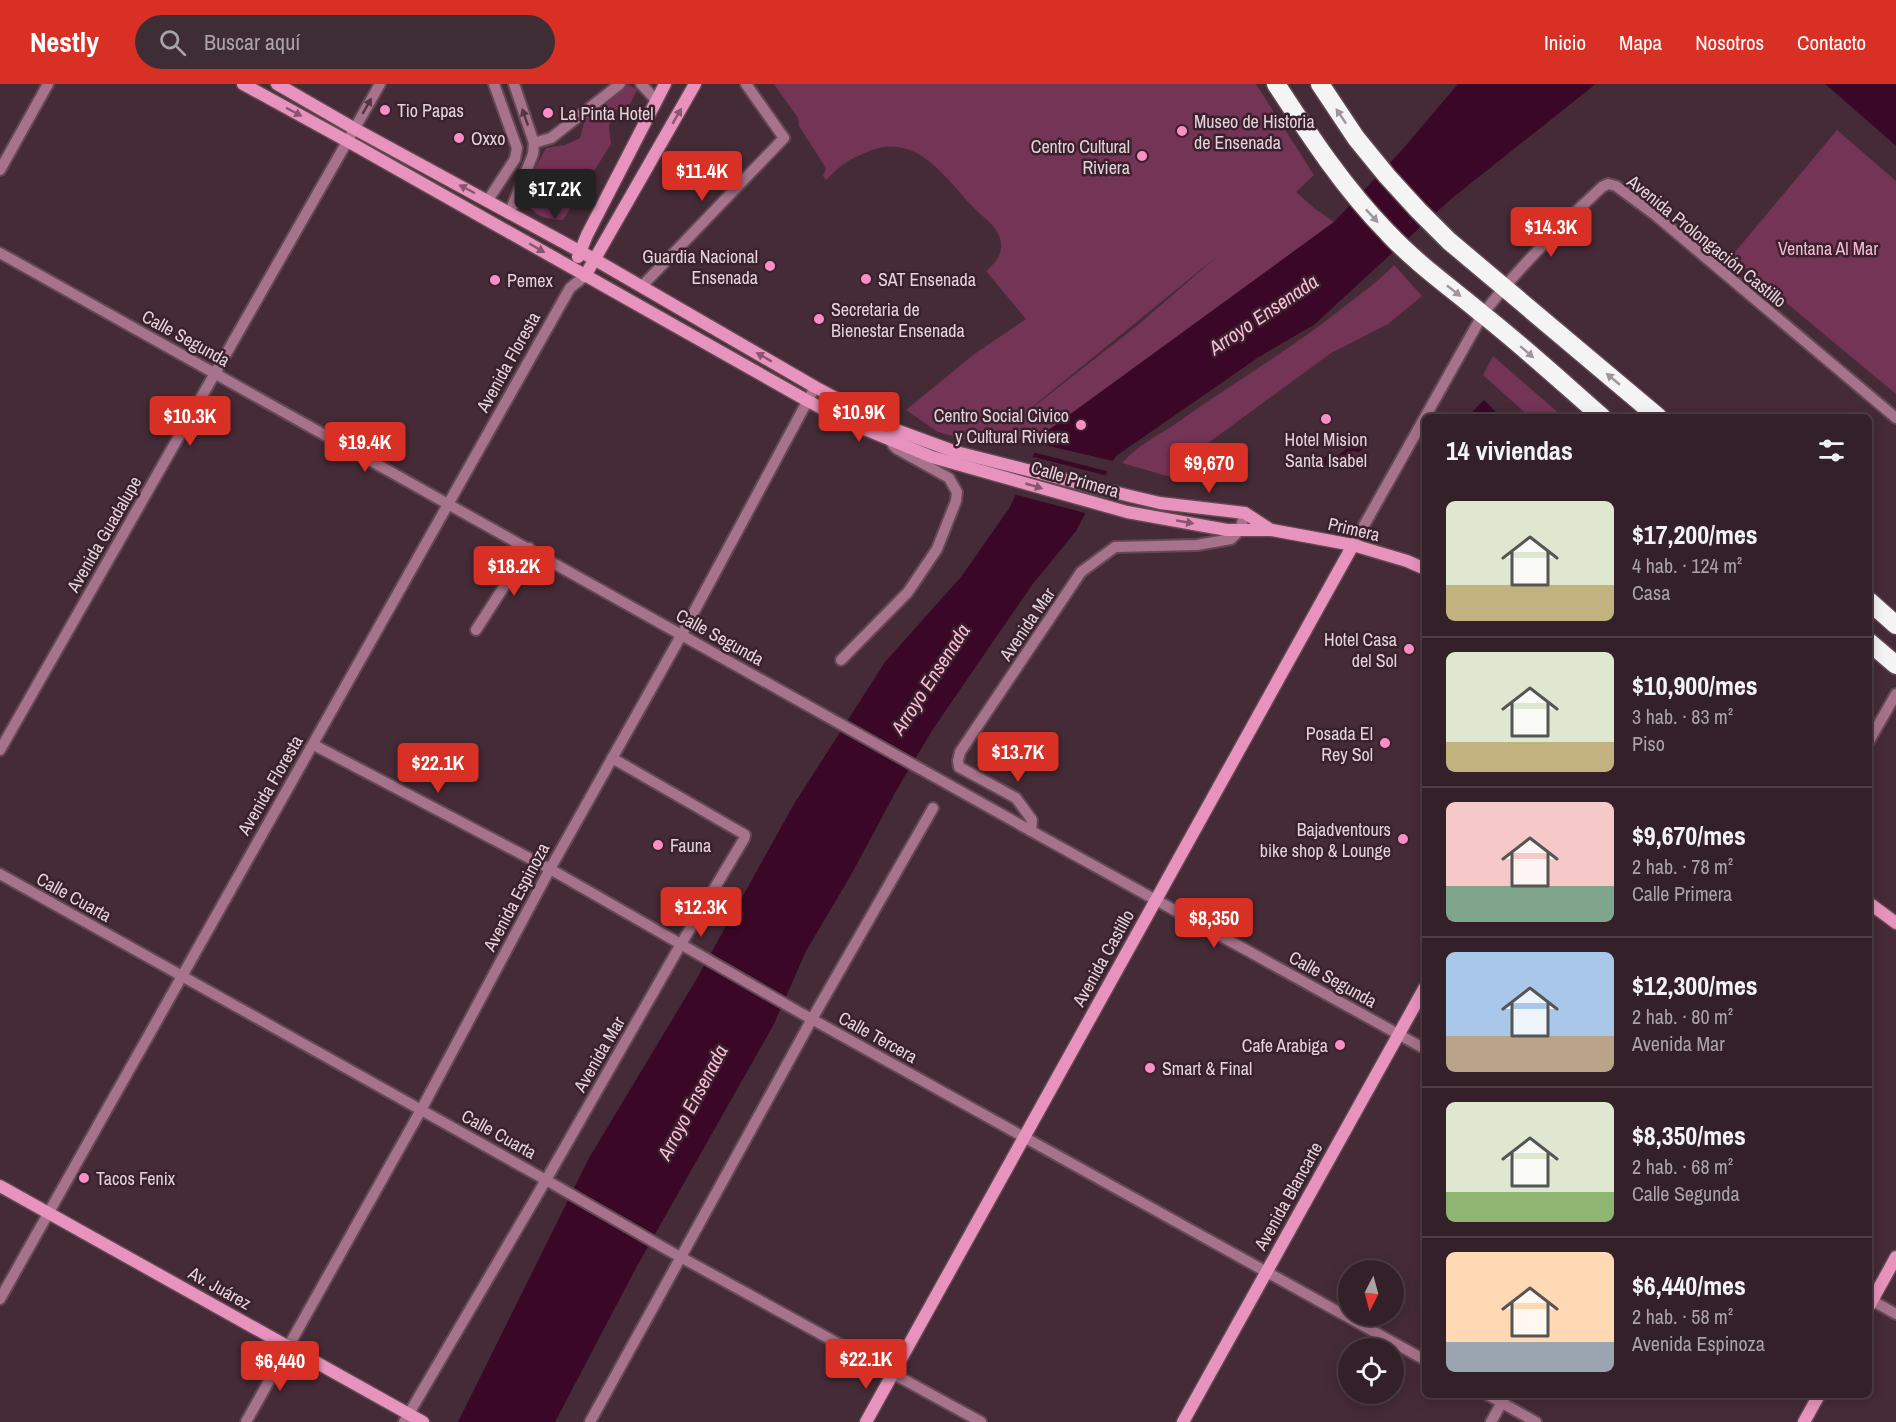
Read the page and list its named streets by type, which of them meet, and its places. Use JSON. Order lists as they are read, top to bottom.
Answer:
{
  "streets": {
    "main road": [
      "Avenida Floresta",
      "Calle Primera",
      "Primera",
      "Avenida Castillo",
      "Avenida Blancarte",
      "Av. Juárez"
    ],
    "street": [
      "Avenida Prolongación Castillo",
      "Calle Segunda",
      "Avenida Guadalupe",
      "Avenida Mar",
      "Calle Cuarta",
      "Avenida Espinoza",
      "Calle Tercera"
    ]
  },
  "crossings": [
    ["Avenida Prolongación Castillo", "Avenida Castillo"],
    ["Calle Segunda", "Avenida Floresta"],
    ["Calle Segunda", "Avenida Guadalupe"],
    ["Calle Segunda", "Avenida Mar"],
    ["Calle Segunda", "Avenida Espinoza"],
    ["Calle Segunda", "Avenida Castillo"],
    ["Calle Segunda", "Avenida Blancarte"],
    ["Avenida Floresta", "Calle Primera"],
    ["Avenida Floresta", "Calle Cuarta"],
    ["Avenida Floresta", "Calle Tercera"],
    ["Avenida Floresta", "Av. Juárez"],
    ["Calle Primera", "Primera"],
    ["Calle Primera", "Avenida Guadalupe"],
    ["Calle Primera", "Avenida Mar"],
    ["Calle Primera", "Avenida Espinoza"],
    ["Primera", "Avenida Castillo"],
    ["Avenida Mar", "Calle Cuarta"],
    ["Avenida Mar", "Avenida Espinoza"],
    ["Avenida Mar", "Calle Tercera"],
    ["Avenida Mar", "Av. Juárez"],
    ["Calle Cuarta", "Avenida Espinoza"],
    ["Calle Cuarta", "Avenida Castillo"],
    ["Avenida Espinoza", "Calle Tercera"],
    ["Avenida Espinoza", "Av. Juárez"],
    ["Avenida Castillo", "Calle Tercera"],
    ["Calle Tercera", "Avenida Blancarte"]
  ],
  "water": ["Arroyo Ensenada"],
  "parks": ["Ventana Al Mar"],
  "places": [
    "Tio Papas",
    "La Pinta Hotel",
    "Museo de Historia de Ensenada",
    "Oxxo",
    "Centro Cultural Riviera",
    "Guardia Nacional Ensenada",
    "SAT Ensenada",
    "Pemex",
    "Secretaria de Bienestar Ensenada",
    "Hotel Mision Santa Isabel",
    "Centro Social Civico y Cultural Riviera",
    "Hotel Casa del Sol",
    "Posada El Rey Sol",
    "Bajadventours bike shop & Lounge",
    "Fauna",
    "Cafe Arabiga",
    "Smart & Final",
    "Tacos Fenix"
  ],
  "north": "bottom",
  "page": {
    "header": "Nestly",
    "search": "Buscar aquí",
    "nav": [
      "Inicio",
      "Mapa",
      "Nosotros",
      "Contacto"
    ],
    "price": [
      "$11.4K",
      "$17.2K",
      "$14.3K",
      "$10.9K",
      "$10.3K",
      "$19.4K",
      "$9,670",
      "$18.2K",
      "$13.7K",
      "$22.1K",
      "$12.3K",
      "$8,350",
      "$22.1K",
      "$6,440"
    ],
    "heading": "14 viviendas",
    "list": [
      {
        "name": "$17,200/mes",
        "note": "4 hab. · 124 m² · Casa"
      },
      {
        "name": "$10,900/mes",
        "note": "3 hab. · 83 m² · Piso"
      },
      {
        "name": "$9,670/mes",
        "note": "2 hab. · 78 m² · Calle Primera"
      },
      {
        "name": "$12,300/mes",
        "note": "2 hab. · 80 m² · Avenida Mar"
      },
      {
        "name": "$8,350/mes",
        "note": "2 hab. · 68 m² · Calle Segunda"
      },
      {
        "name": "$6,440/mes",
        "note": "2 hab. · 58 m² · Avenida Espinoza"
      }
    ]
  }
}
